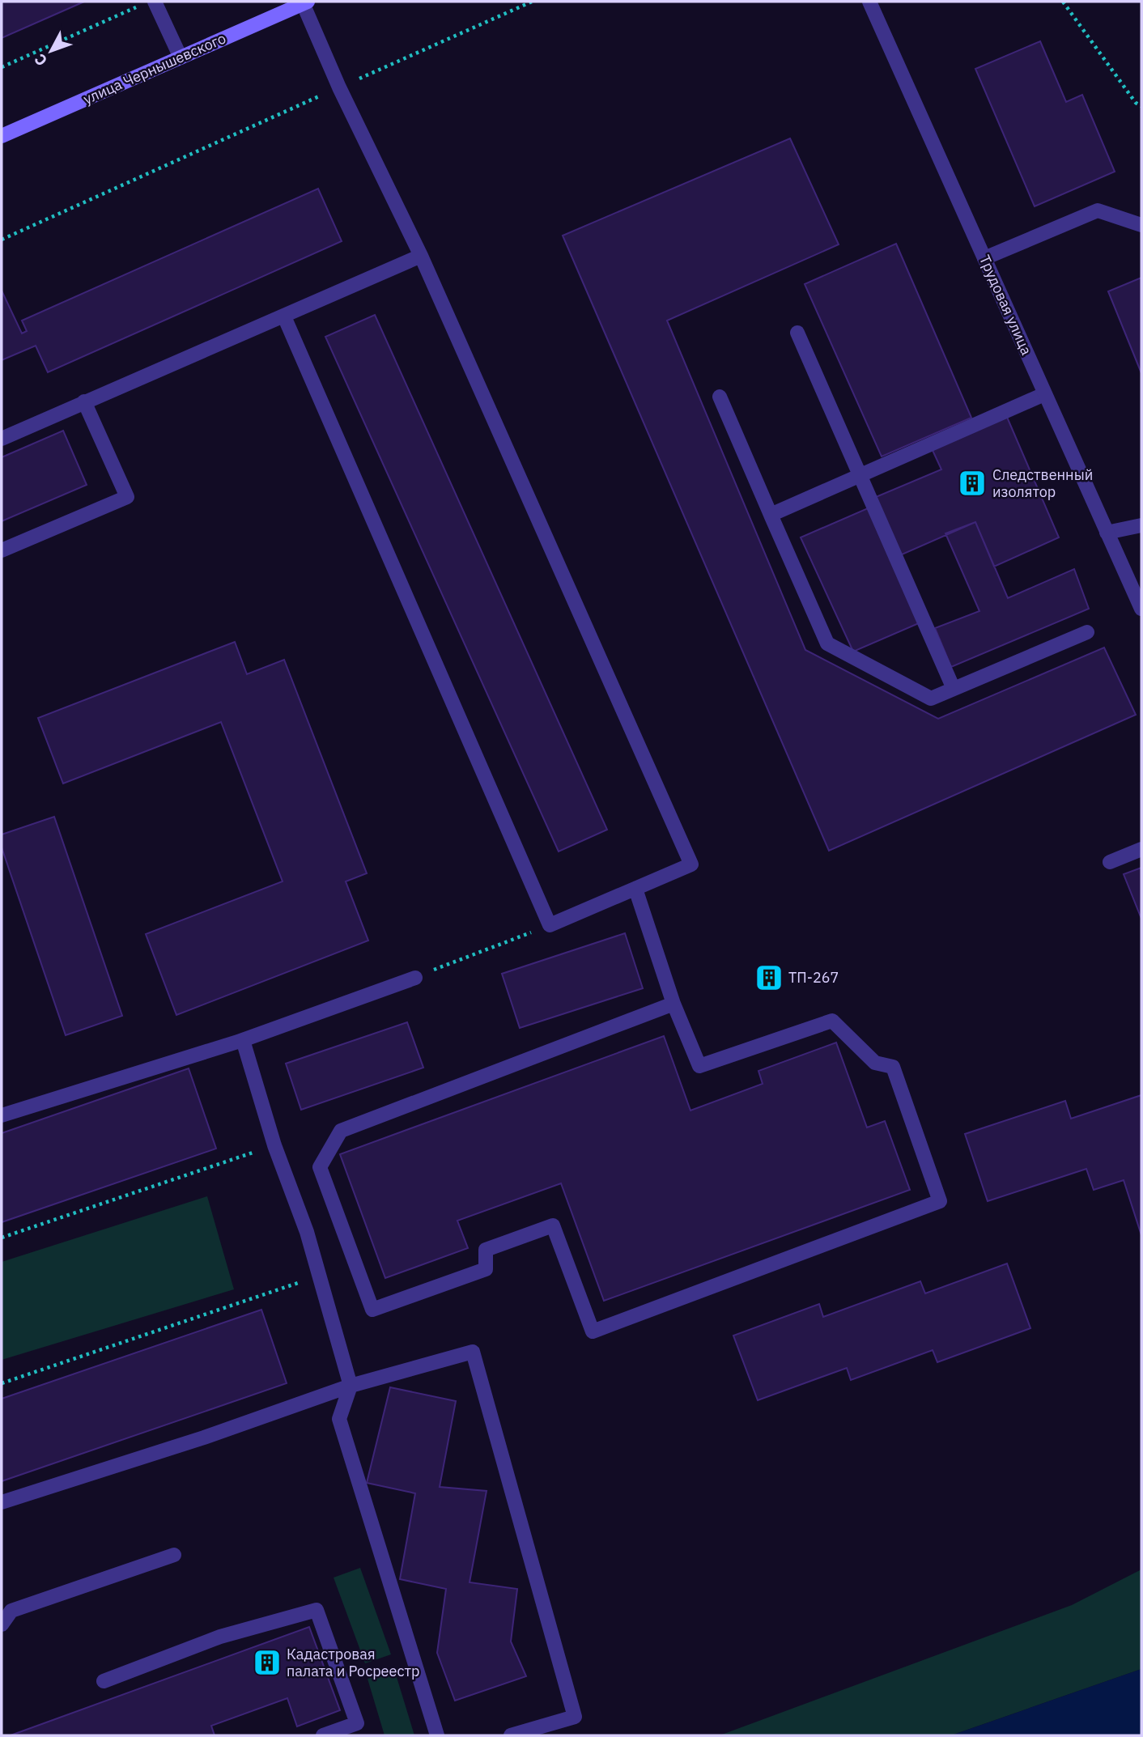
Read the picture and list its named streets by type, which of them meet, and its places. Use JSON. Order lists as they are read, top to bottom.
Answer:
{
  "streets": {
    "main road": ["улица Чернышевского"],
    "street": ["Трудовая улица"]
  },
  "places": {
    "building": ["Следственный изолятор", "ТП-267", "Кадастровая палата и Росреестр"]
  },
  "north": "bottom left"
}
